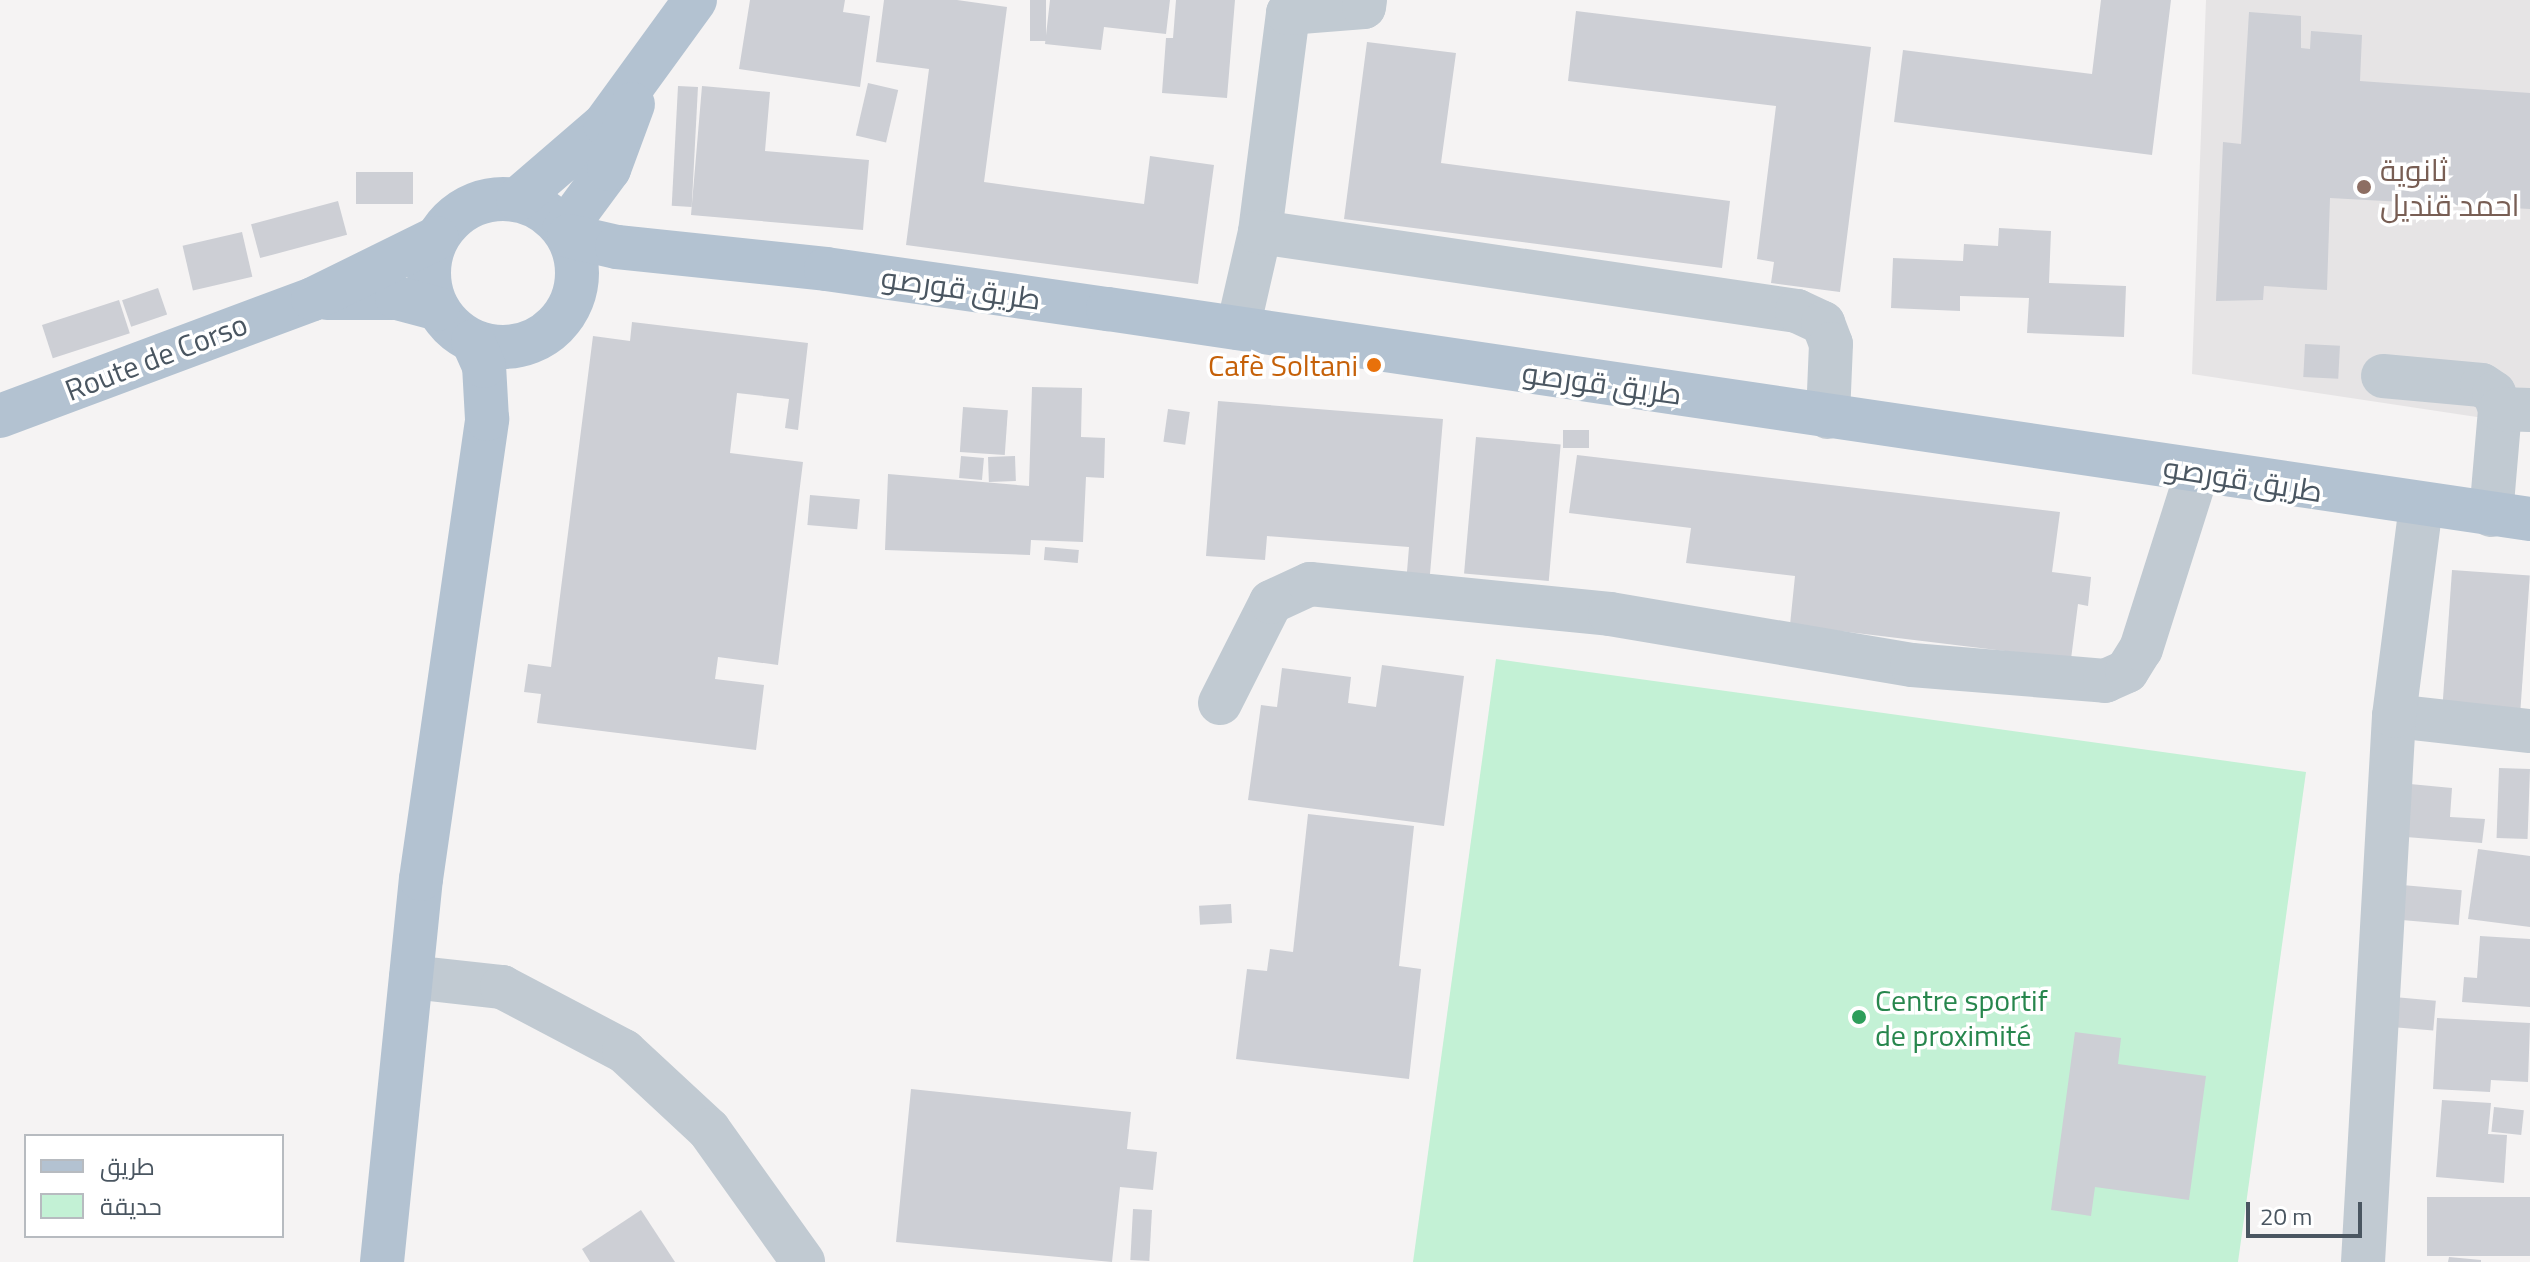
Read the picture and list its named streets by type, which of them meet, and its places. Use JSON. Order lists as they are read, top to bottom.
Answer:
{
  "streets": {
    "main road": ["طريق قورصو", "Route de Corso"]
  },
  "places": ["ثانوية احمد قنديل", "Cafè Soltani", "Centre sportif de proximité"],
  "legend": ["طريق", "حديقة"],
  "scale_bar": "20 m"
}
